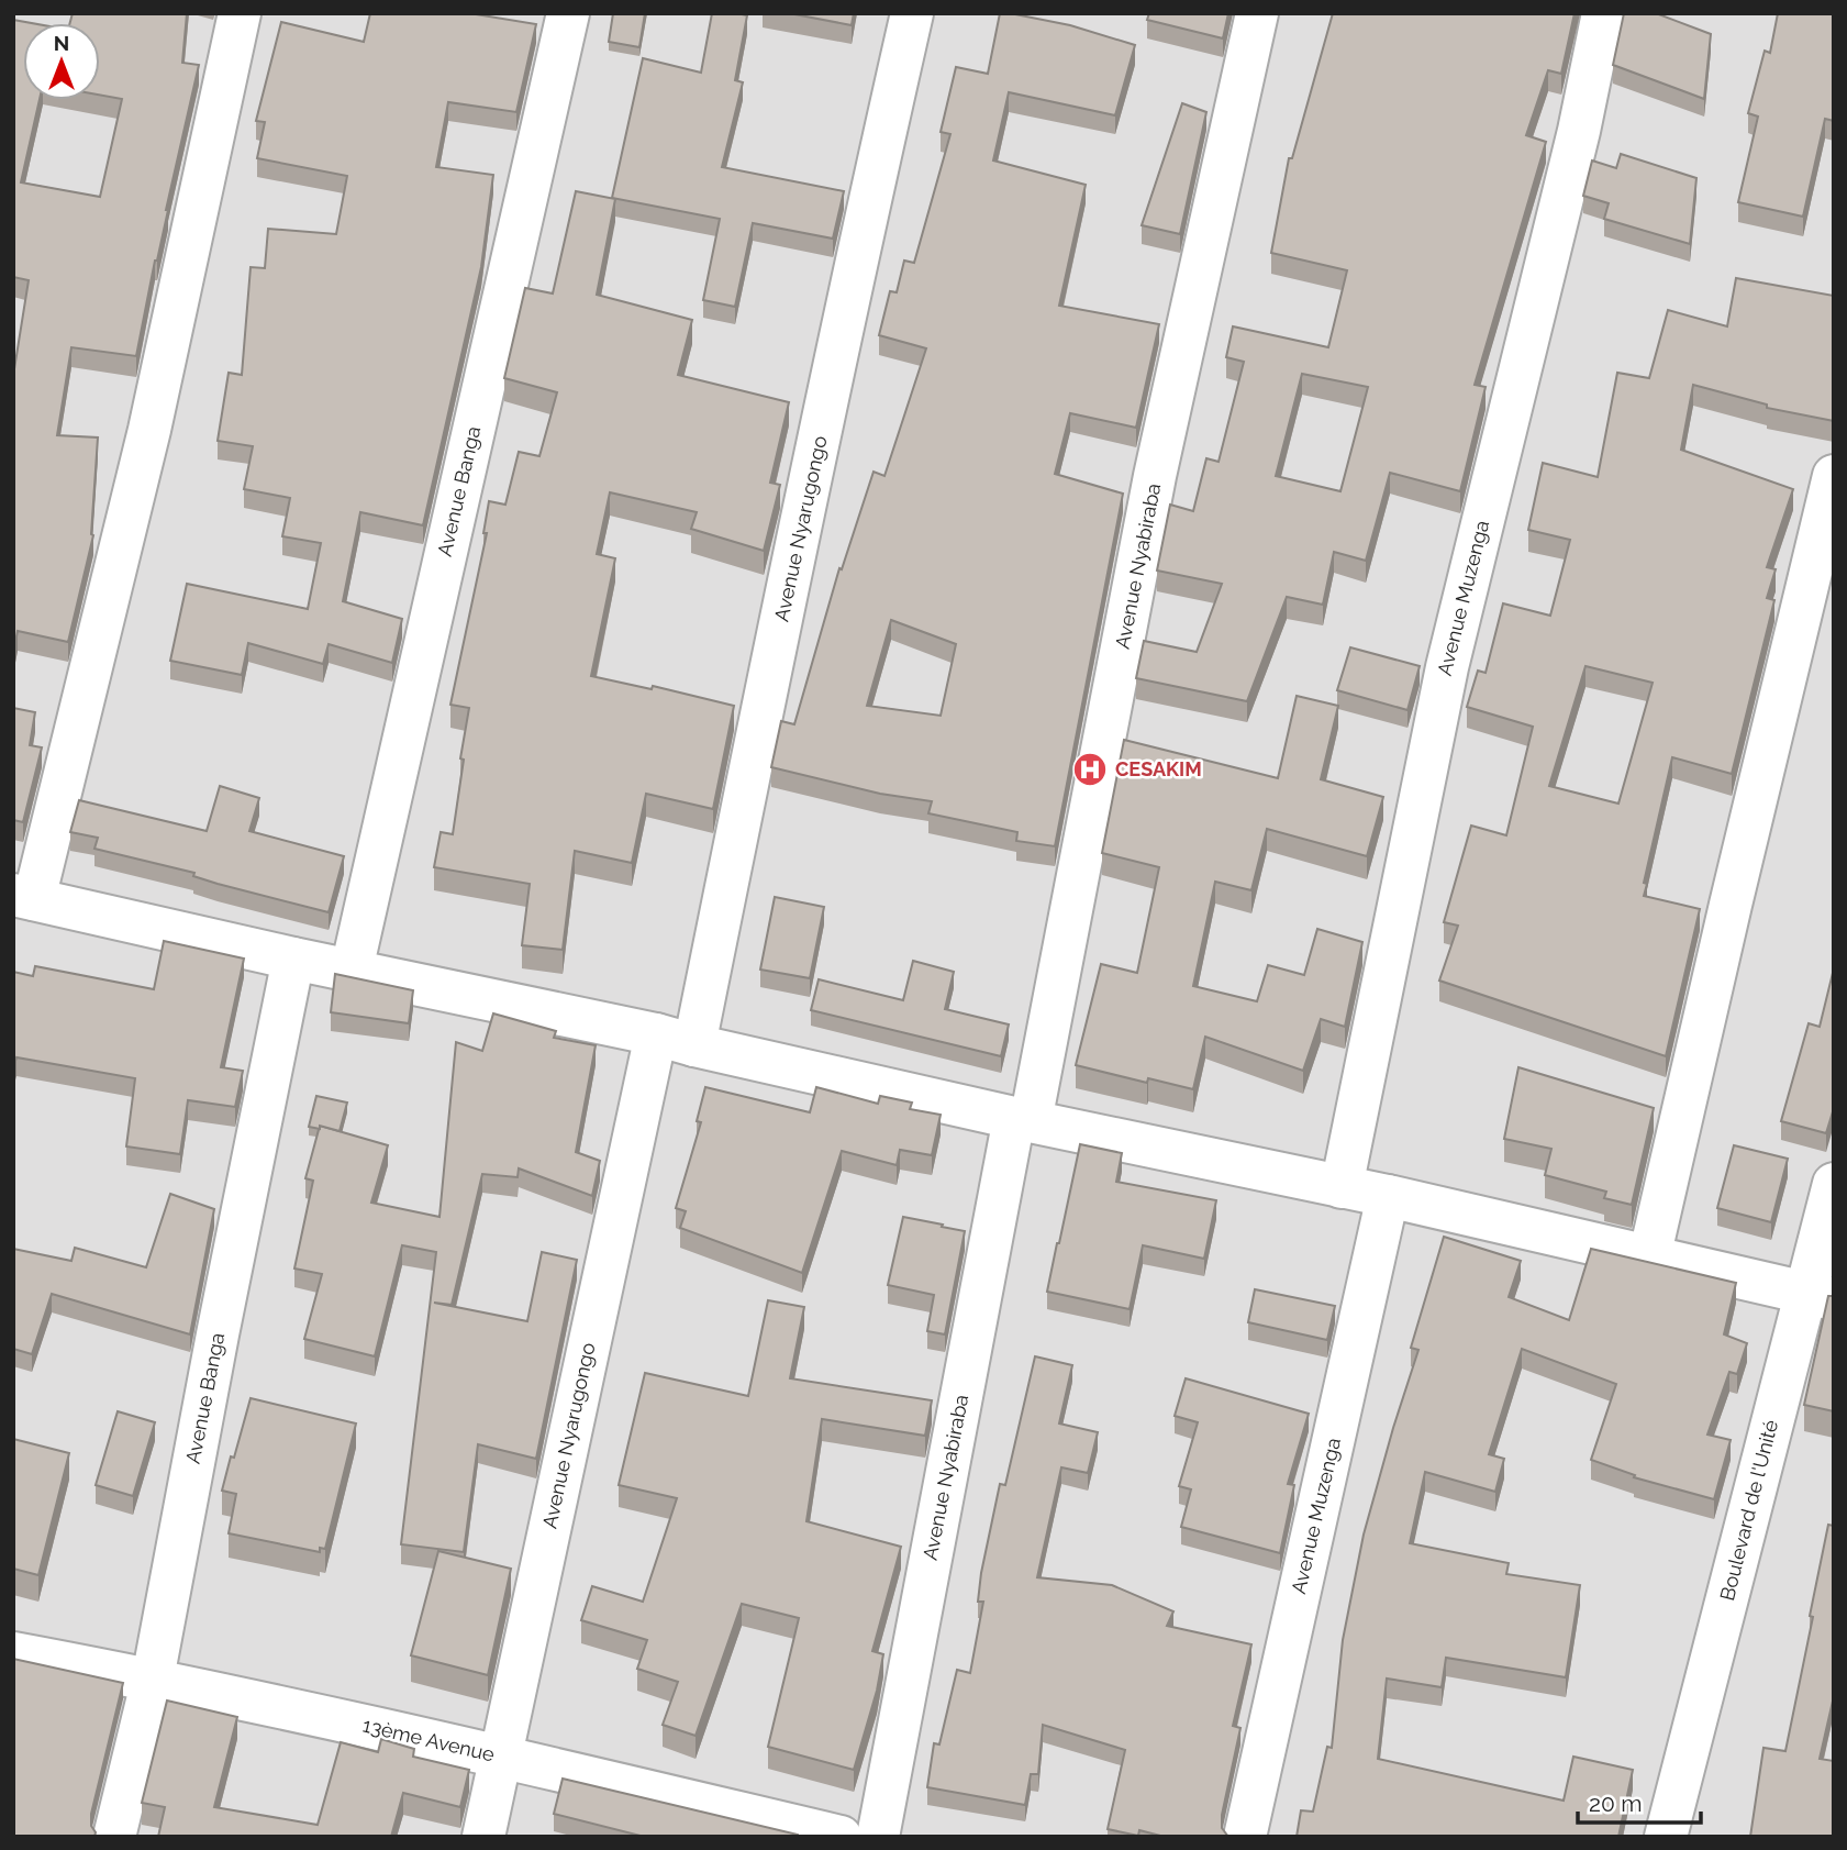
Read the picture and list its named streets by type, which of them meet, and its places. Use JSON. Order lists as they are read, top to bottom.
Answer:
{
  "streets": {
    "street": [
      "Avenue Banga",
      "Avenue Nyarugongo",
      "Avenue Nyabiraba",
      "Avenue Muzenga",
      "Boulevard de l'Unité",
      "13ème Avenue"
    ]
  },
  "crossings": [
    ["Avenue Banga", "13ème Avenue"],
    ["Avenue Nyarugongo", "13ème Avenue"]
  ],
  "places": {
    "hospital": ["CESAKIM"]
  },
  "scale_bar": "20 m",
  "north": "top"
}
